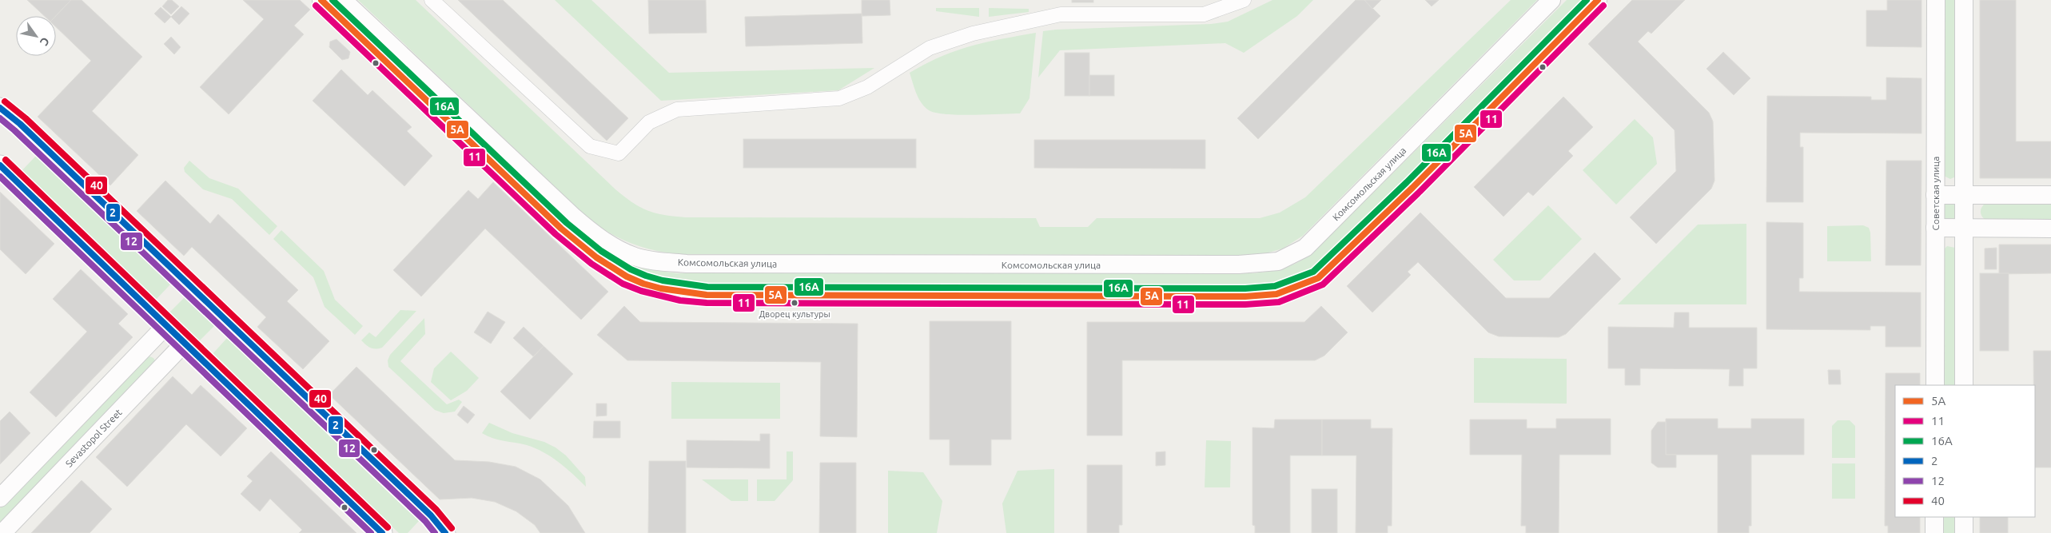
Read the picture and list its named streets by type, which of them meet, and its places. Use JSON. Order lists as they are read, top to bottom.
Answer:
{
  "streets": {
    "street": ["Комсомольская улица", "Советская улица", "Sevastopol Street"]
  },
  "places": ["Дворец культуры"],
  "lines": [
    "transit line 5А",
    "transit line 16А",
    "transit line 11",
    "transit line 40",
    "transit line 2",
    "transit line 12"
  ],
  "legend": [
    "5А",
    "11",
    "16А",
    "2",
    "12",
    "40"
  ],
  "north": "bottom right"
}
